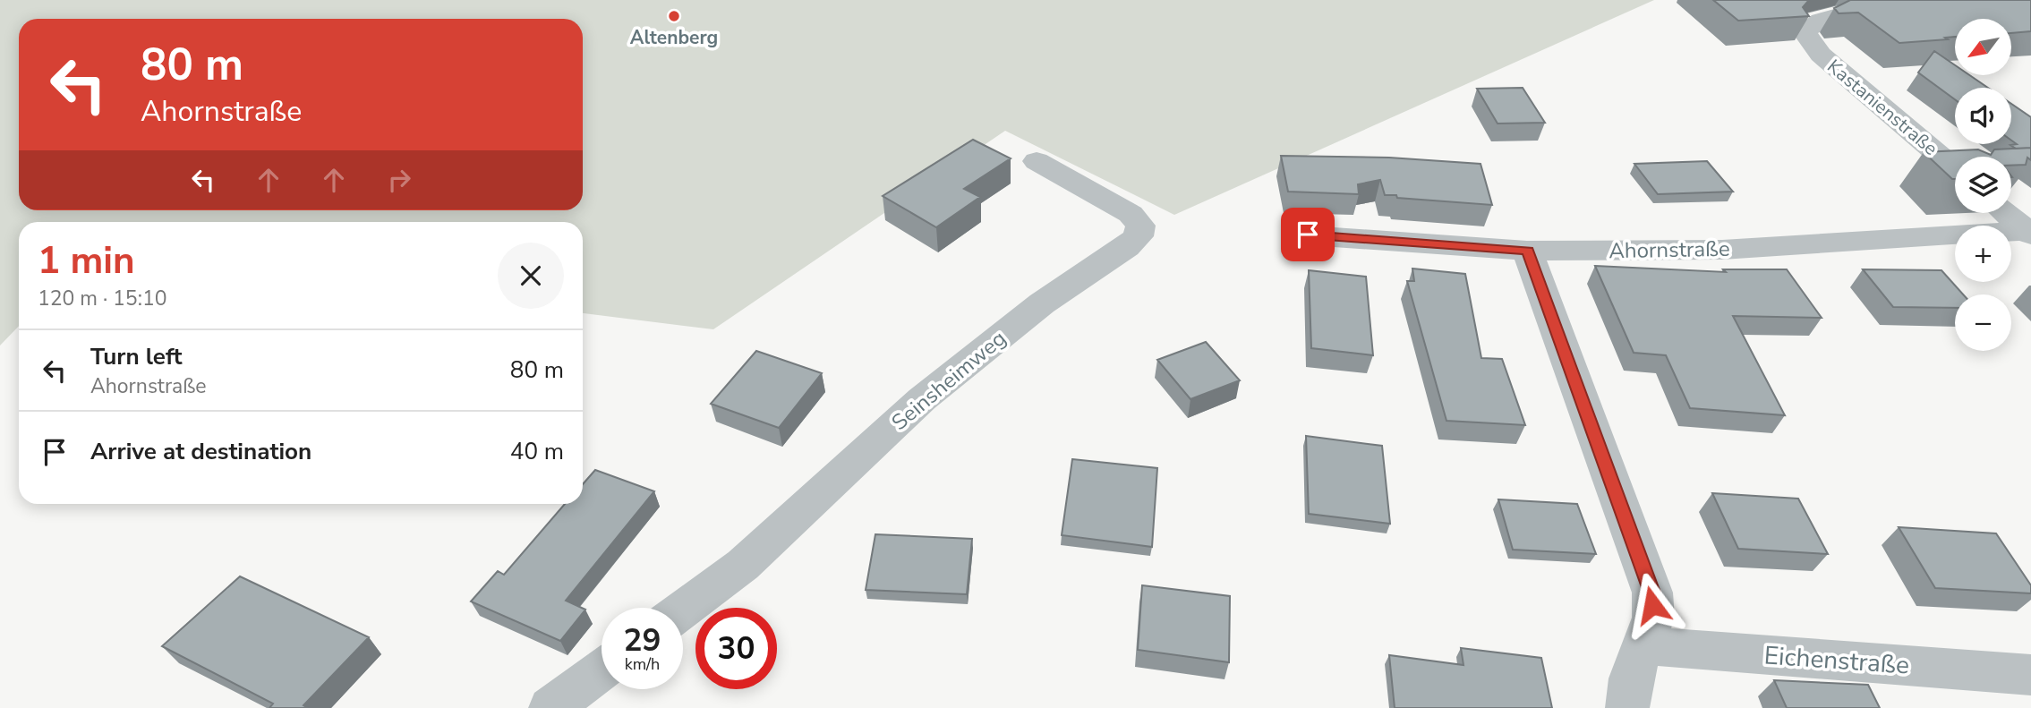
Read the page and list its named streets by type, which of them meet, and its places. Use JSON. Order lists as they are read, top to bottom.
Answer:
{
  "streets": {
    "street": [
      "Kastanienstraße",
      "Ahornstraße",
      "Seinsheimweg",
      "Eichenstraße"
    ]
  },
  "places": ["Altenberg"],
  "north": "bottom left",
  "page": {
    "map_buttons": ["+", "−"],
    "turn": ["80 m", "Ahornstraße"],
    "heading": ["1 min", "120 m · 15:10"],
    "list": [
      {
        "name": "Turn left",
        "note": "Ahornstraße",
        "value": "80 m"
      },
      {
        "name": "Arrive at destination",
        "value": "40 m"
      }
    ],
    "speed": "29 km/h",
    "limit": "30"
  }
}
